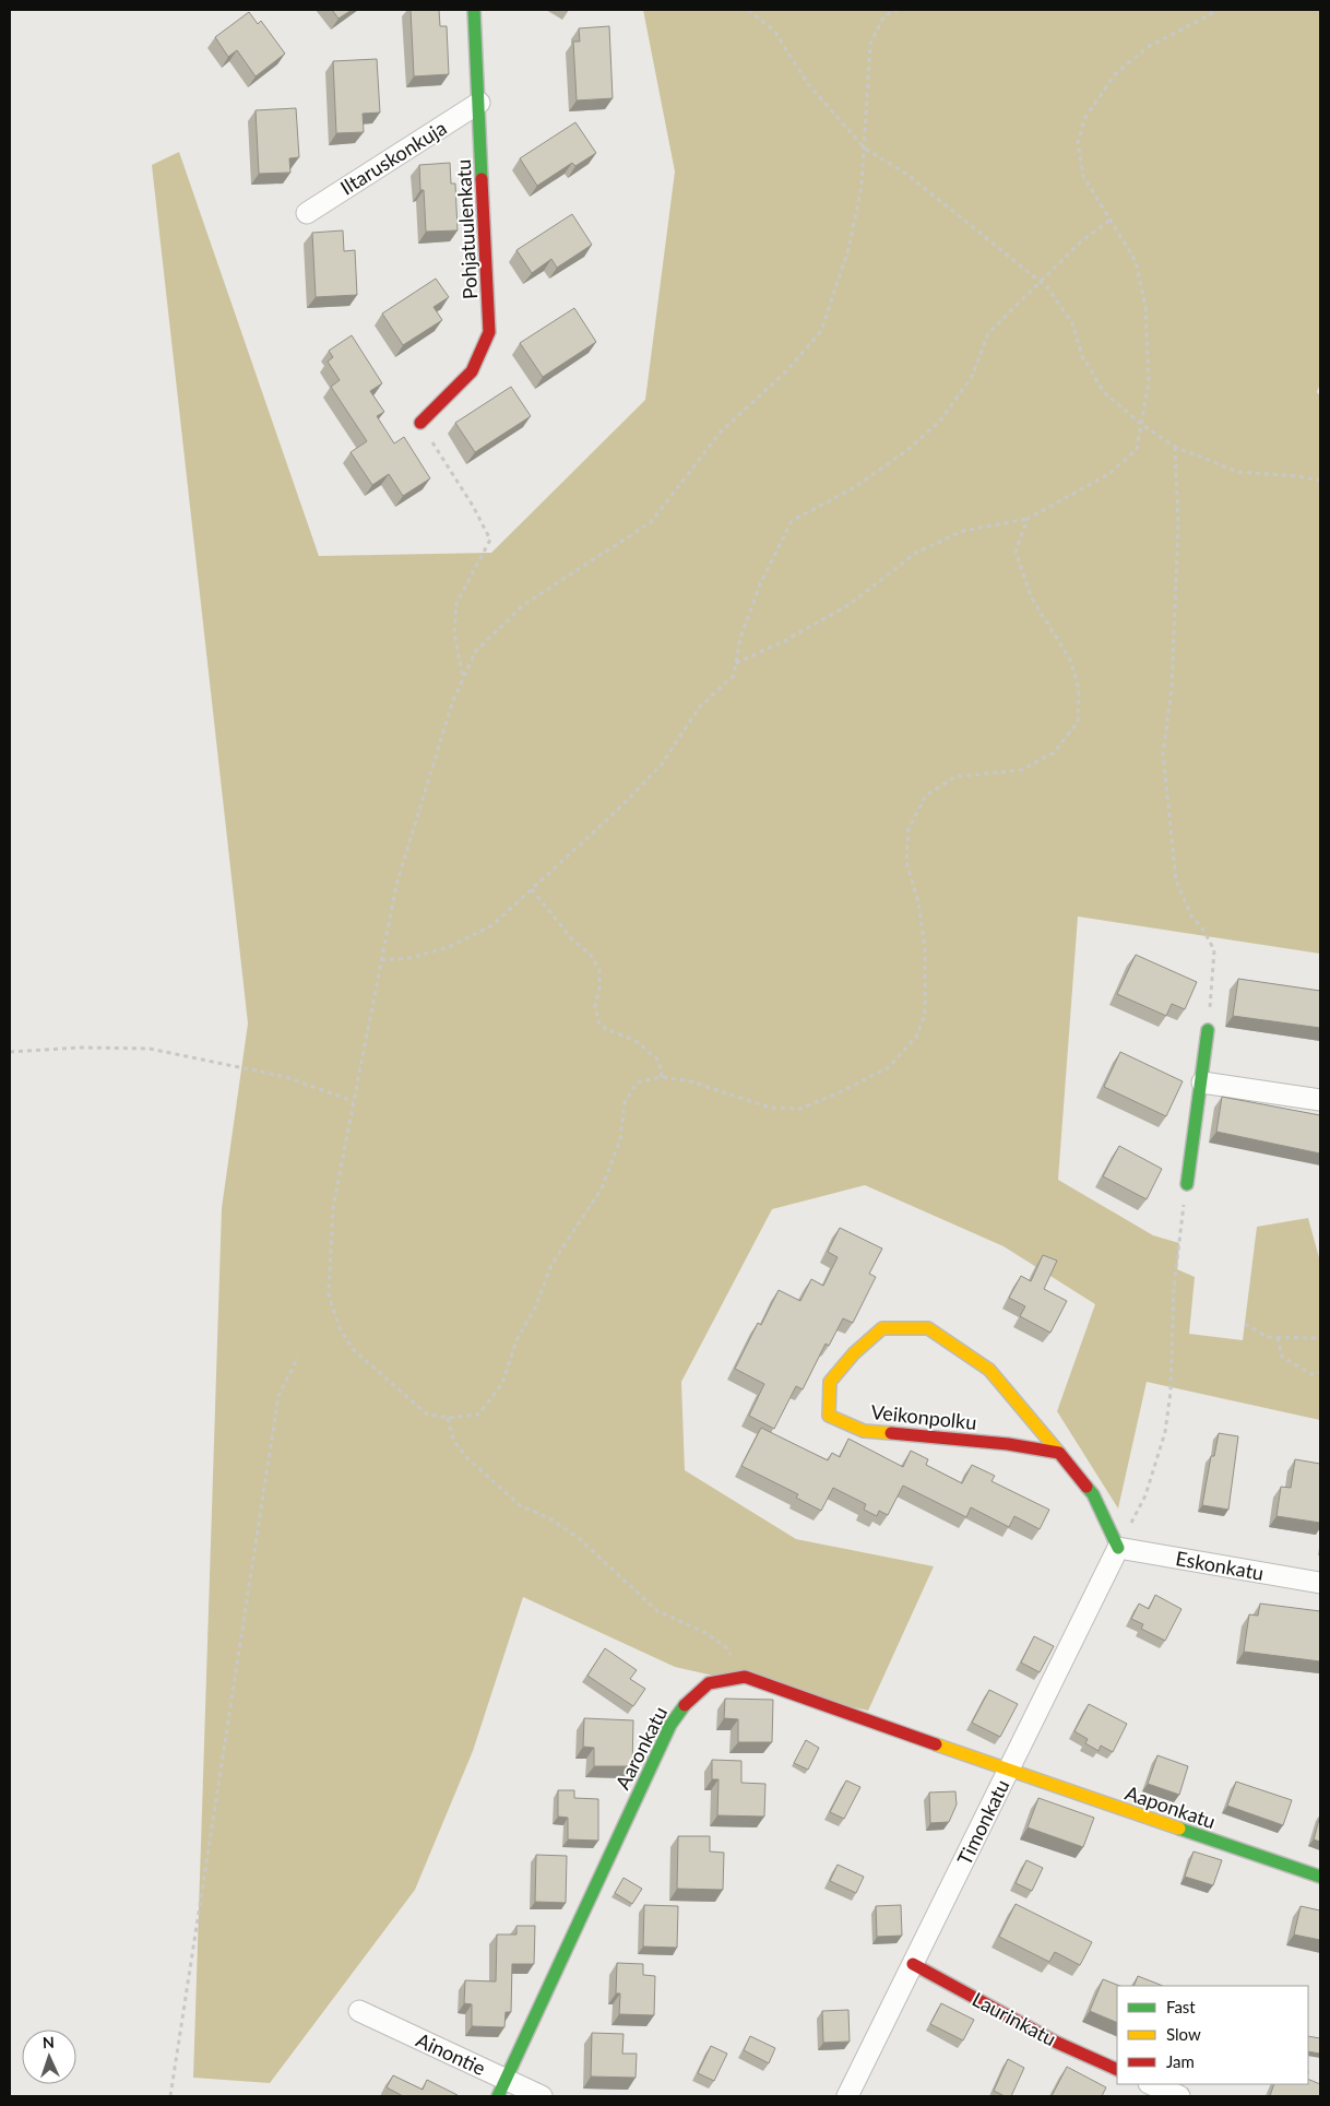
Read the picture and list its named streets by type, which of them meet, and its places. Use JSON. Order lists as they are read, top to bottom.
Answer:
{
  "streets": {
    "street": [
      "Iltaruskonkuja",
      "Pohjatuulenkatu",
      "Veikonpolku",
      "Eskonkatu",
      "Aaronkatu",
      "Aaponkatu",
      "Timonkatu",
      "Laurinkatu",
      "Ainontie"
    ]
  },
  "crossings": [
    ["Iltaruskonkuja", "Pohjatuulenkatu"],
    ["Veikonpolku", "Eskonkatu"],
    ["Veikonpolku", "Timonkatu"],
    ["Eskonkatu", "Timonkatu"],
    ["Aaronkatu", "Aaponkatu"],
    ["Aaronkatu", "Timonkatu"],
    ["Aaronkatu", "Ainontie"],
    ["Aaponkatu", "Timonkatu"],
    ["Timonkatu", "Laurinkatu"]
  ],
  "legend": ["Fast", "Slow", "Jam"],
  "north": "top"
}
